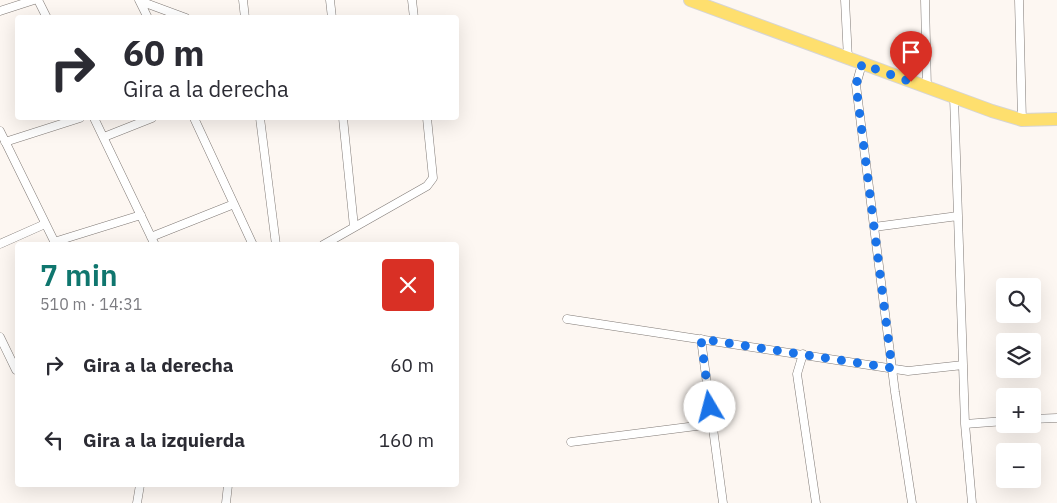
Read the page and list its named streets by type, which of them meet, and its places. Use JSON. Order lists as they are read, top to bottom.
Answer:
{
  "page": {
    "turn": ["60 m", "Gira a la derecha"],
    "heading": ["7 min", "510 m · 14:31"],
    "map_buttons": ["+", "−"],
    "list": [
      {
        "name": "Gira a la derecha",
        "value": "60 m"
      },
      {
        "name": "Gira a la izquierda",
        "value": "160 m"
      }
    ]
  }
}
